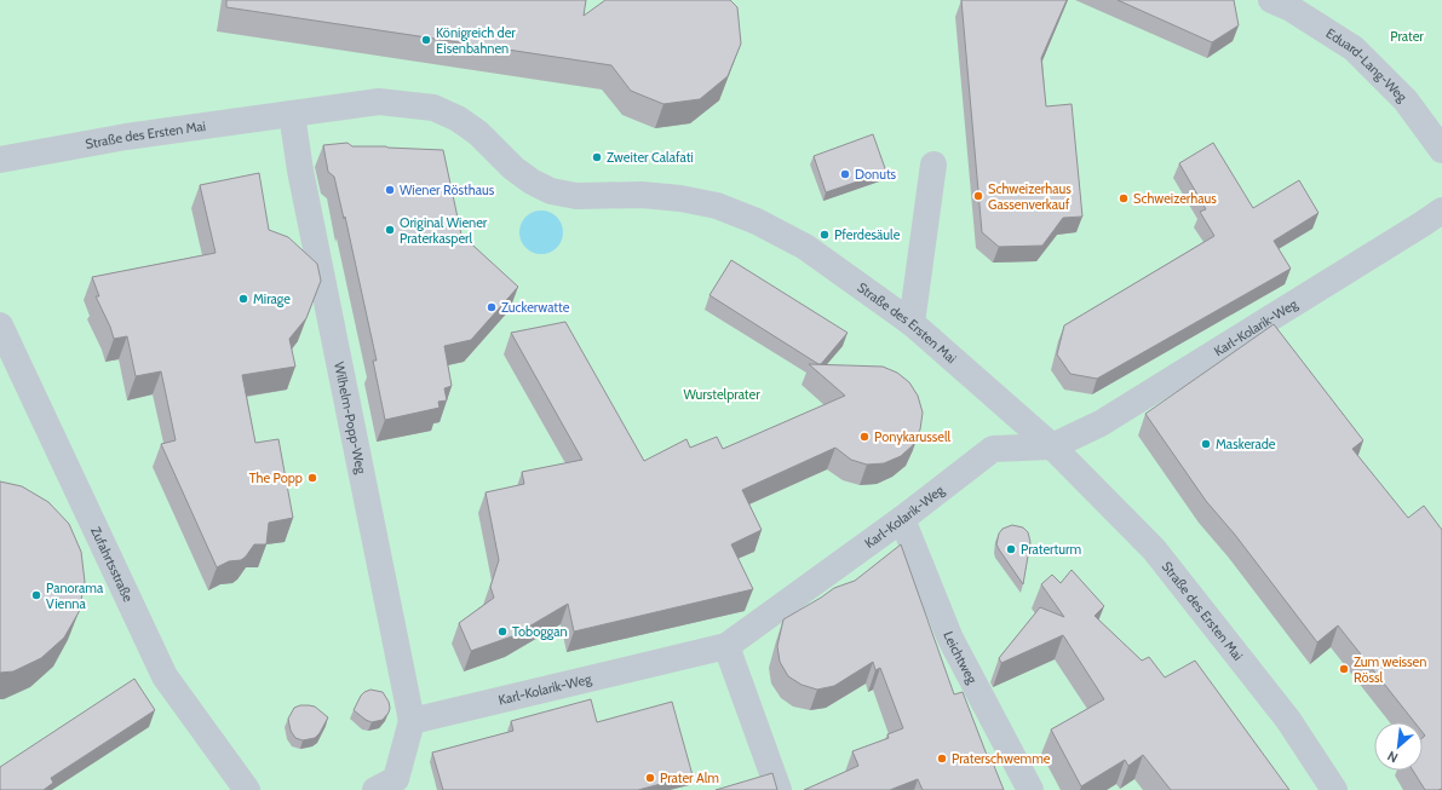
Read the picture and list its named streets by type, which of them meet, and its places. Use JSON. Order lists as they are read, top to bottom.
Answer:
{
  "streets": {
    "street": [
      "Eduard-Lang-Weg",
      "Straße des Ersten Mai",
      "Karl-Kolarik-Weg",
      "Wilhelm-Popp-Weg",
      "Zufahrtsstraße",
      "Leichtweg"
    ]
  },
  "crossings": [
    ["Straße des Ersten Mai", "Karl-Kolarik-Weg"],
    ["Straße des Ersten Mai", "Wilhelm-Popp-Weg"],
    ["Karl-Kolarik-Weg", "Wilhelm-Popp-Weg"],
    ["Karl-Kolarik-Weg", "Leichtweg"]
  ],
  "parks": ["Prater", "Wurstelprater"],
  "places": [
    "Königreich der Eisenbahnen",
    "Zweiter Calafati",
    "Donuts",
    "Wiener Rösthaus",
    "Schweizerhaus Gassenverkauf",
    "Schweizerhaus",
    "Original Wiener Praterkasperl",
    "Pferdesäule",
    "Mirage",
    "Zuckerwatte",
    "Ponykarussell",
    "Maskerade",
    "The Popp",
    "Praterturm",
    "Panorama Vienna",
    "Toboggan",
    "Zum weissen Rössl",
    "Praterschwemme",
    "Prater Alm"
  ],
  "north": "bottom left"
}
